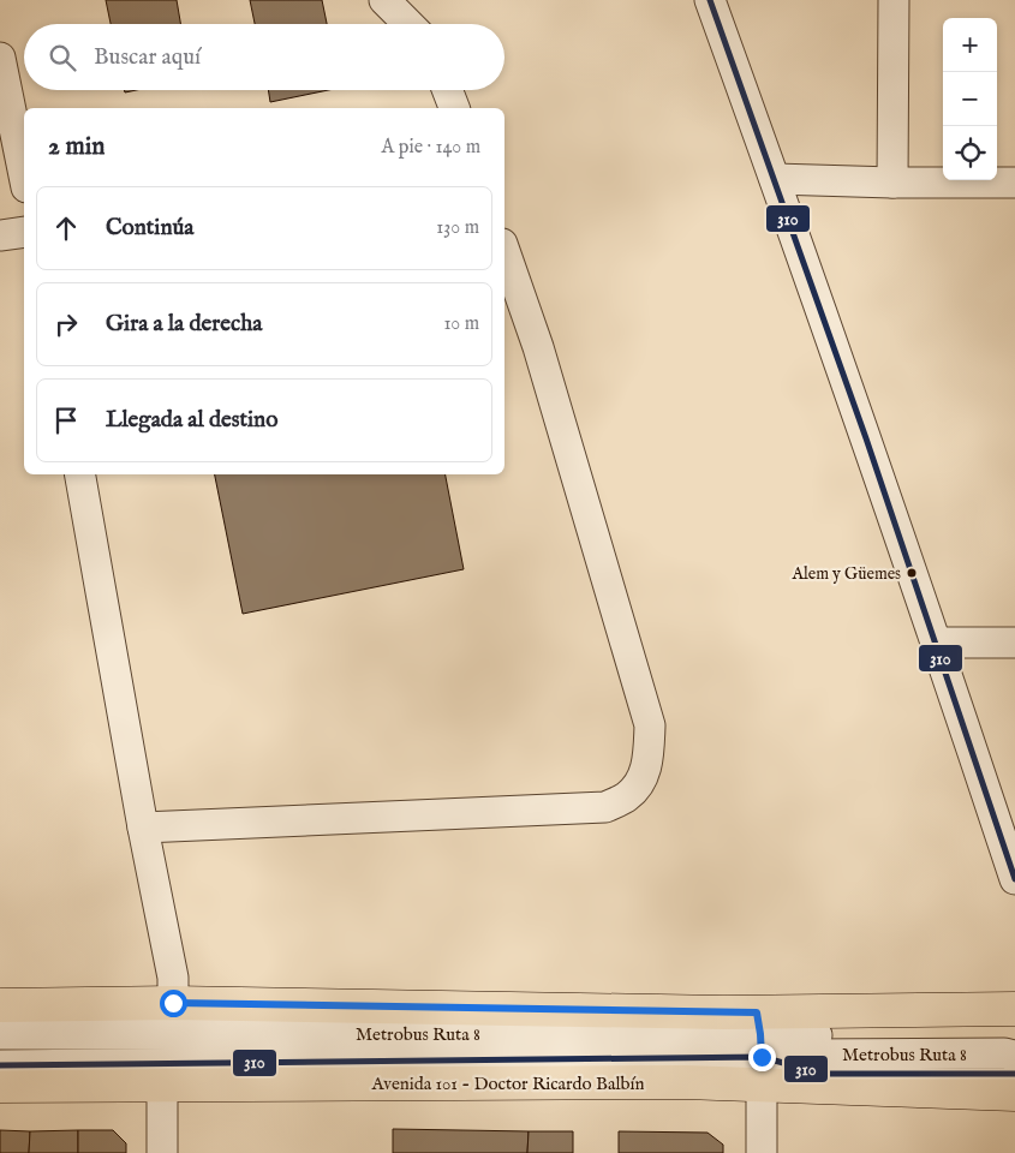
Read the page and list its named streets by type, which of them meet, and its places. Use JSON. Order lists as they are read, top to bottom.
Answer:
{
  "streets": {
    "main road": ["Avenida 101 - Doctor Ricardo Balbín"],
    "street": ["Metrobus Ruta 8"]
  },
  "crossings": [
    ["Metrobus Ruta 8", "Avenida 101 - Doctor Ricardo Balbín"]
  ],
  "places": ["Alem y Güemes"],
  "lines": ["transit line 310"],
  "page": {
    "map_buttons": ["+", "−"],
    "search": "Buscar aquí",
    "heading": ["2 min", "A pie · 140 m"],
    "list": [
      ["Continúa", "130 m"],
      ["Gira a la derecha", "10 m"],
      "Llegada al destino"
    ]
  }
}
